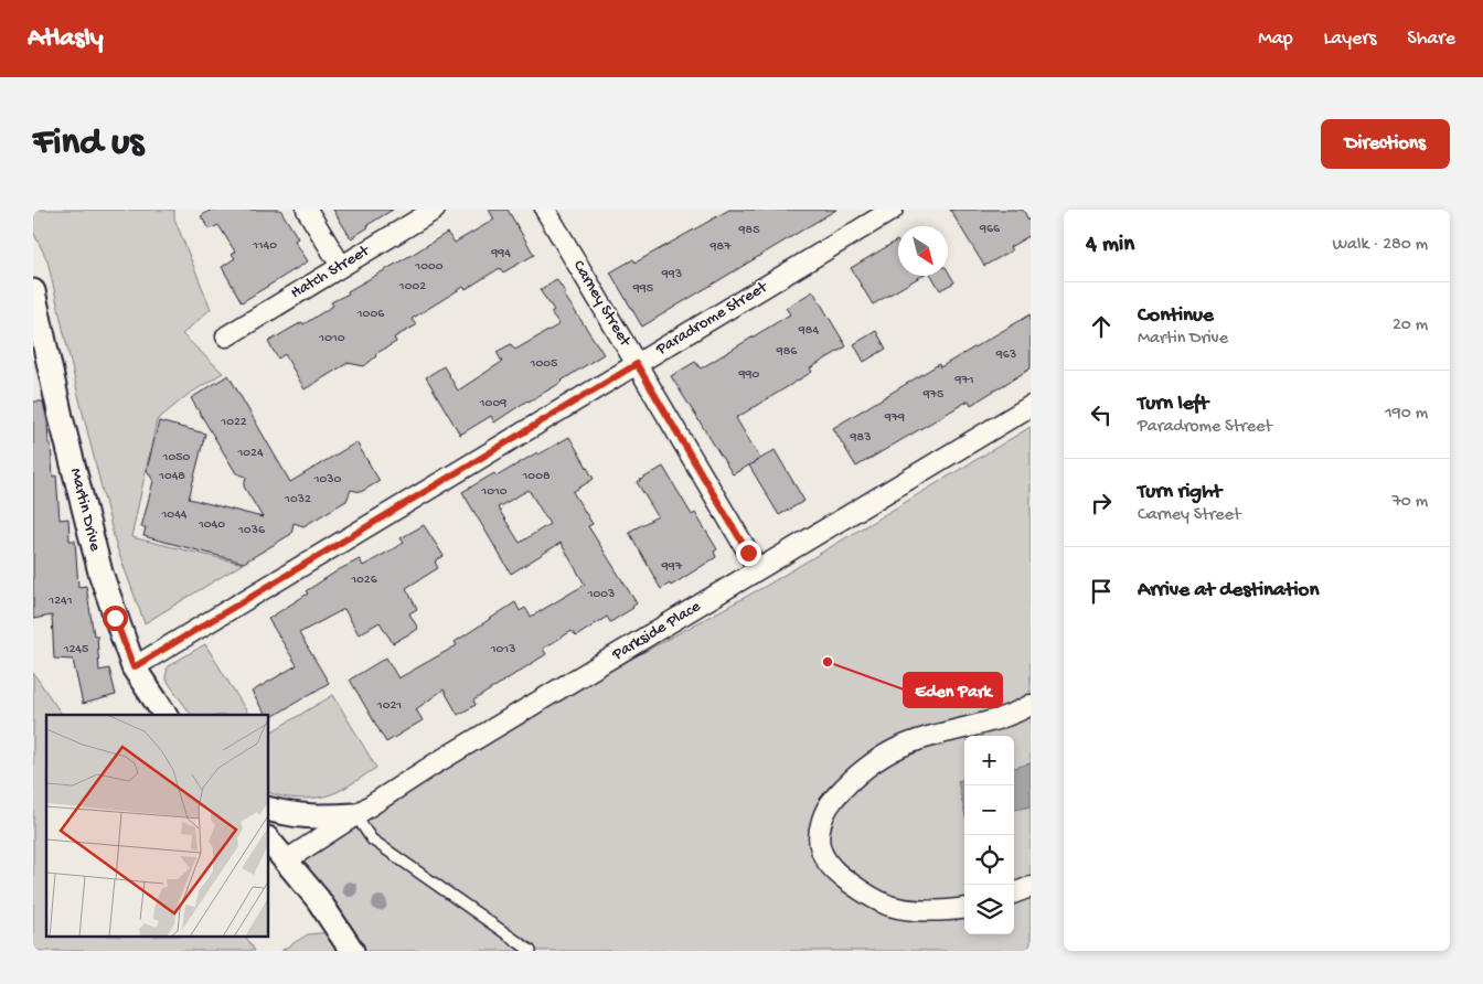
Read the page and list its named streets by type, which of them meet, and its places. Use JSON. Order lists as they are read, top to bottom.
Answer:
{
  "streets": {
    "street": [
      "Hatch Street",
      "Carney Street",
      "Paradrome Street",
      "Martin Drive",
      "Parkside Place"
    ]
  },
  "crossings": [
    ["Carney Street", "Paradrome Street"],
    ["Carney Street", "Parkside Place"],
    ["Paradrome Street", "Martin Drive"]
  ],
  "places": ["Eden Park"],
  "house_numbers": [
    "966",
    "985",
    "1140",
    "987",
    "994",
    "1000",
    "993",
    "1002",
    "995",
    "1006",
    "984",
    "1010",
    "986",
    "963",
    "1005",
    "990",
    "971",
    "975",
    "1009",
    "979",
    "1022",
    "983",
    "1024",
    "1050",
    "1048",
    "1008",
    "1030",
    "1010",
    "1032",
    "1044",
    "1040",
    "1036",
    "997",
    "1026",
    "1003",
    "1241",
    "1245",
    "1013",
    "1021"
  ],
  "north": "bottom right",
  "page": {
    "header": "Atlasly",
    "nav": ["Map", "Layers", "Share"],
    "buttons": "Directions",
    "title": "Find us",
    "heading": ["4 min", "Walk · 280 m"],
    "list": [
      ["Continue", "Martin Drive", "20 m"],
      ["Turn left", "Paradrome Street", "190 m"],
      ["Turn right", "Carney Street", "70 m"],
      "Arrive at destination"
    ],
    "map_buttons": ["+", "−"]
  }
}
